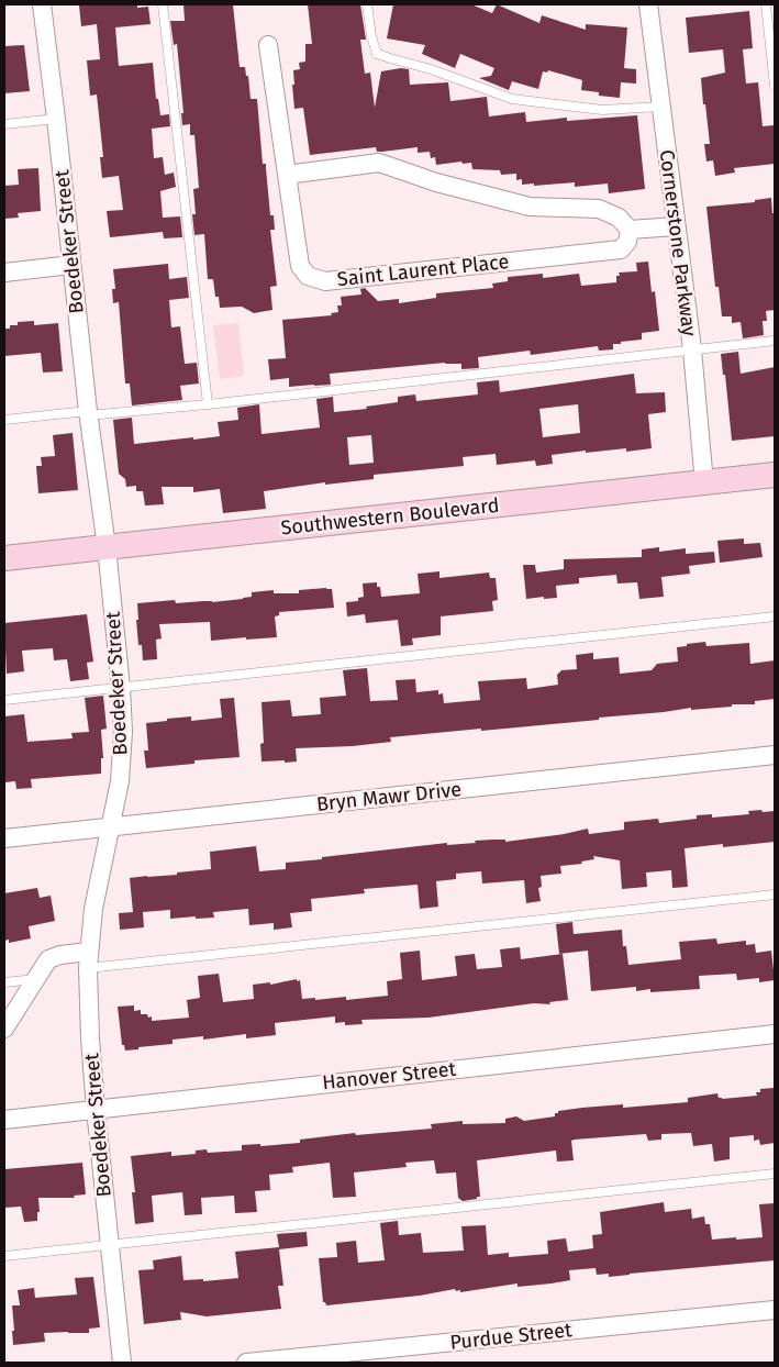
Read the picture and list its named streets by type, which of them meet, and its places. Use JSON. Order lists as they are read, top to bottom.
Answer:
{
  "streets": {
    "street": [
      "Boedeker Street",
      "Cornerstone Parkway",
      "Saint Laurent Place",
      "Southwestern Boulevard",
      "Bryn Mawr Drive",
      "Hanover Street",
      "Purdue Street"
    ]
  },
  "crossings": [
    ["Boedeker Street", "Southwestern Boulevard"],
    ["Boedeker Street", "Bryn Mawr Drive"],
    ["Boedeker Street", "Hanover Street"],
    ["Cornerstone Parkway", "Southwestern Boulevard"]
  ]
}
